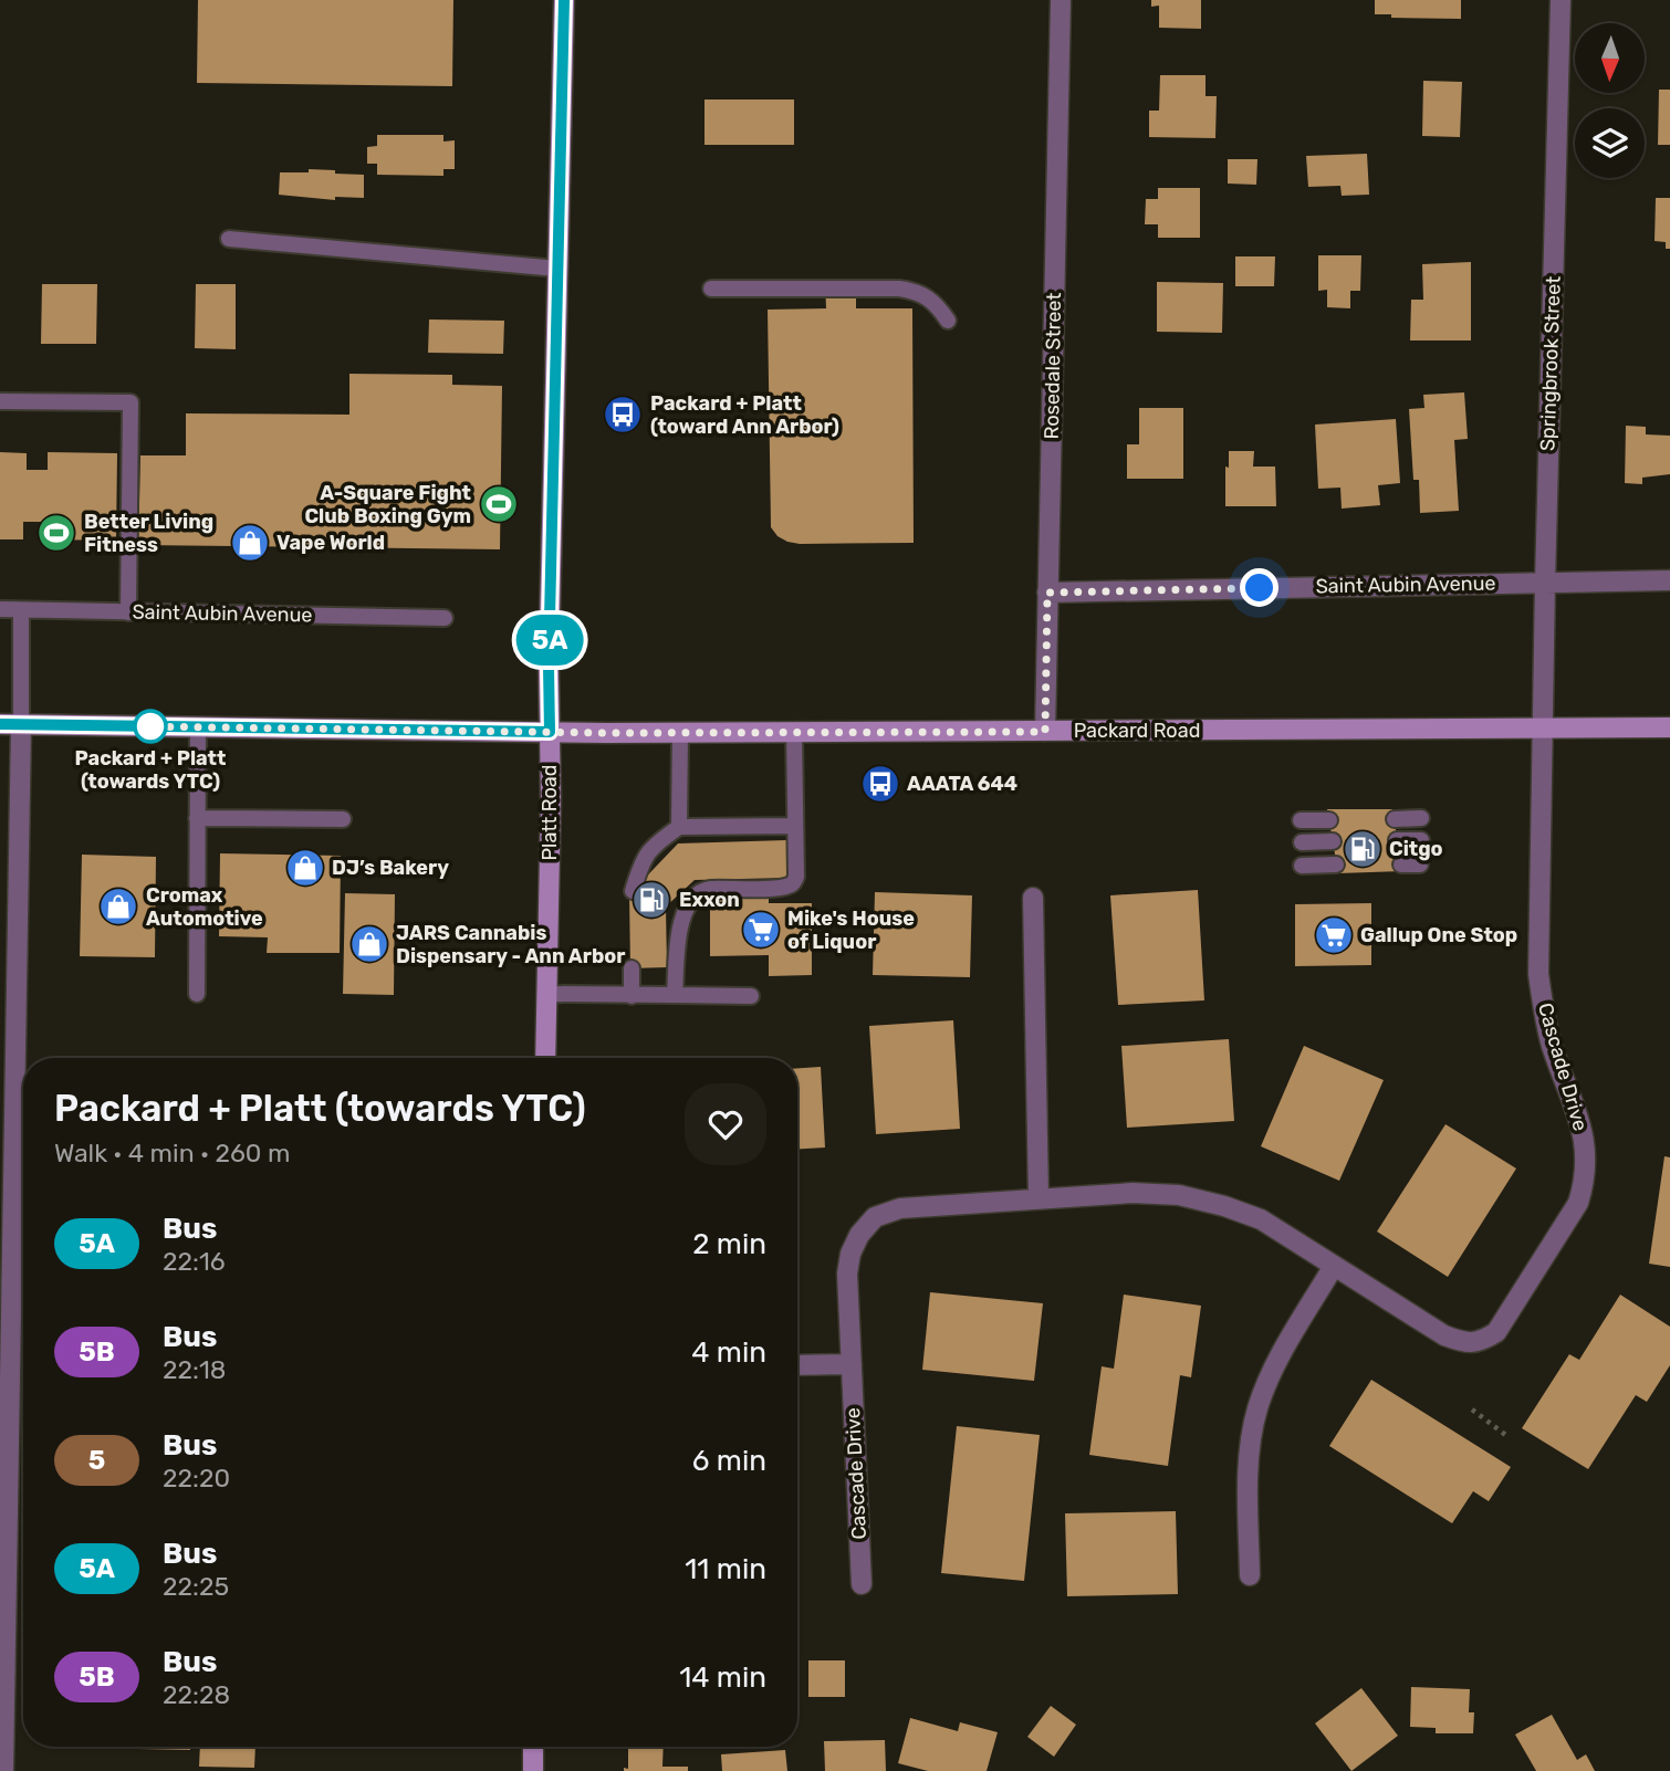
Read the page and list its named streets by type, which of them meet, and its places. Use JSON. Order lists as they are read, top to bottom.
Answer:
{
  "streets": {
    "main road": ["Packard Road", "Platt Road"],
    "street": [
      "Springbrook Street",
      "Rosedale Street",
      "Saint Aubin Avenue",
      "Cascade Drive"
    ]
  },
  "crossings": [
    ["Springbrook Street", "Saint Aubin Avenue"],
    ["Springbrook Street", "Packard Road"],
    ["Springbrook Street", "Cascade Drive"],
    ["Rosedale Street", "Saint Aubin Avenue"],
    ["Rosedale Street", "Packard Road"],
    ["Packard Road", "Platt Road"],
    ["Packard Road", "Cascade Drive"]
  ],
  "places": {
    "bus stop": ["Packard + Platt (toward Ann Arbor)", "AAATA 644"],
    "sports": ["A-Square Fight Club Boxing Gym", "Better Living Fitness"],
    "shop": [
      "Vape World",
      "DJ’s Bakery",
      "Cromax Automotive",
      "JARS Cannabis Dispensary - Ann Arbor"
    ],
    "other": ["Packard + Platt (towards YTC)"],
    "fuel station": ["Citgo", "Exxon"],
    "supermarket": ["Mike's House of Liquor", "Gallup One Stop"]
  },
  "lines": ["bus line 5A"],
  "north": "bottom",
  "page": {
    "on_map": "5A",
    "heading": ["Packard + Platt (towards YTC)", "Walk · 4 min · 260 m"],
    "list": [
      {
        "mark": "5A",
        "name": "Bus",
        "note": "22:16",
        "value": "2 min"
      },
      {
        "mark": "5B",
        "name": "Bus",
        "note": "22:18",
        "value": "4 min"
      },
      {
        "mark": "5",
        "name": "Bus",
        "note": "22:20",
        "value": "6 min"
      },
      {
        "mark": "5A",
        "name": "Bus",
        "note": "22:25",
        "value": "11 min"
      },
      {
        "mark": "5B",
        "name": "Bus",
        "note": "22:28",
        "value": "14 min"
      }
    ]
  }
}
